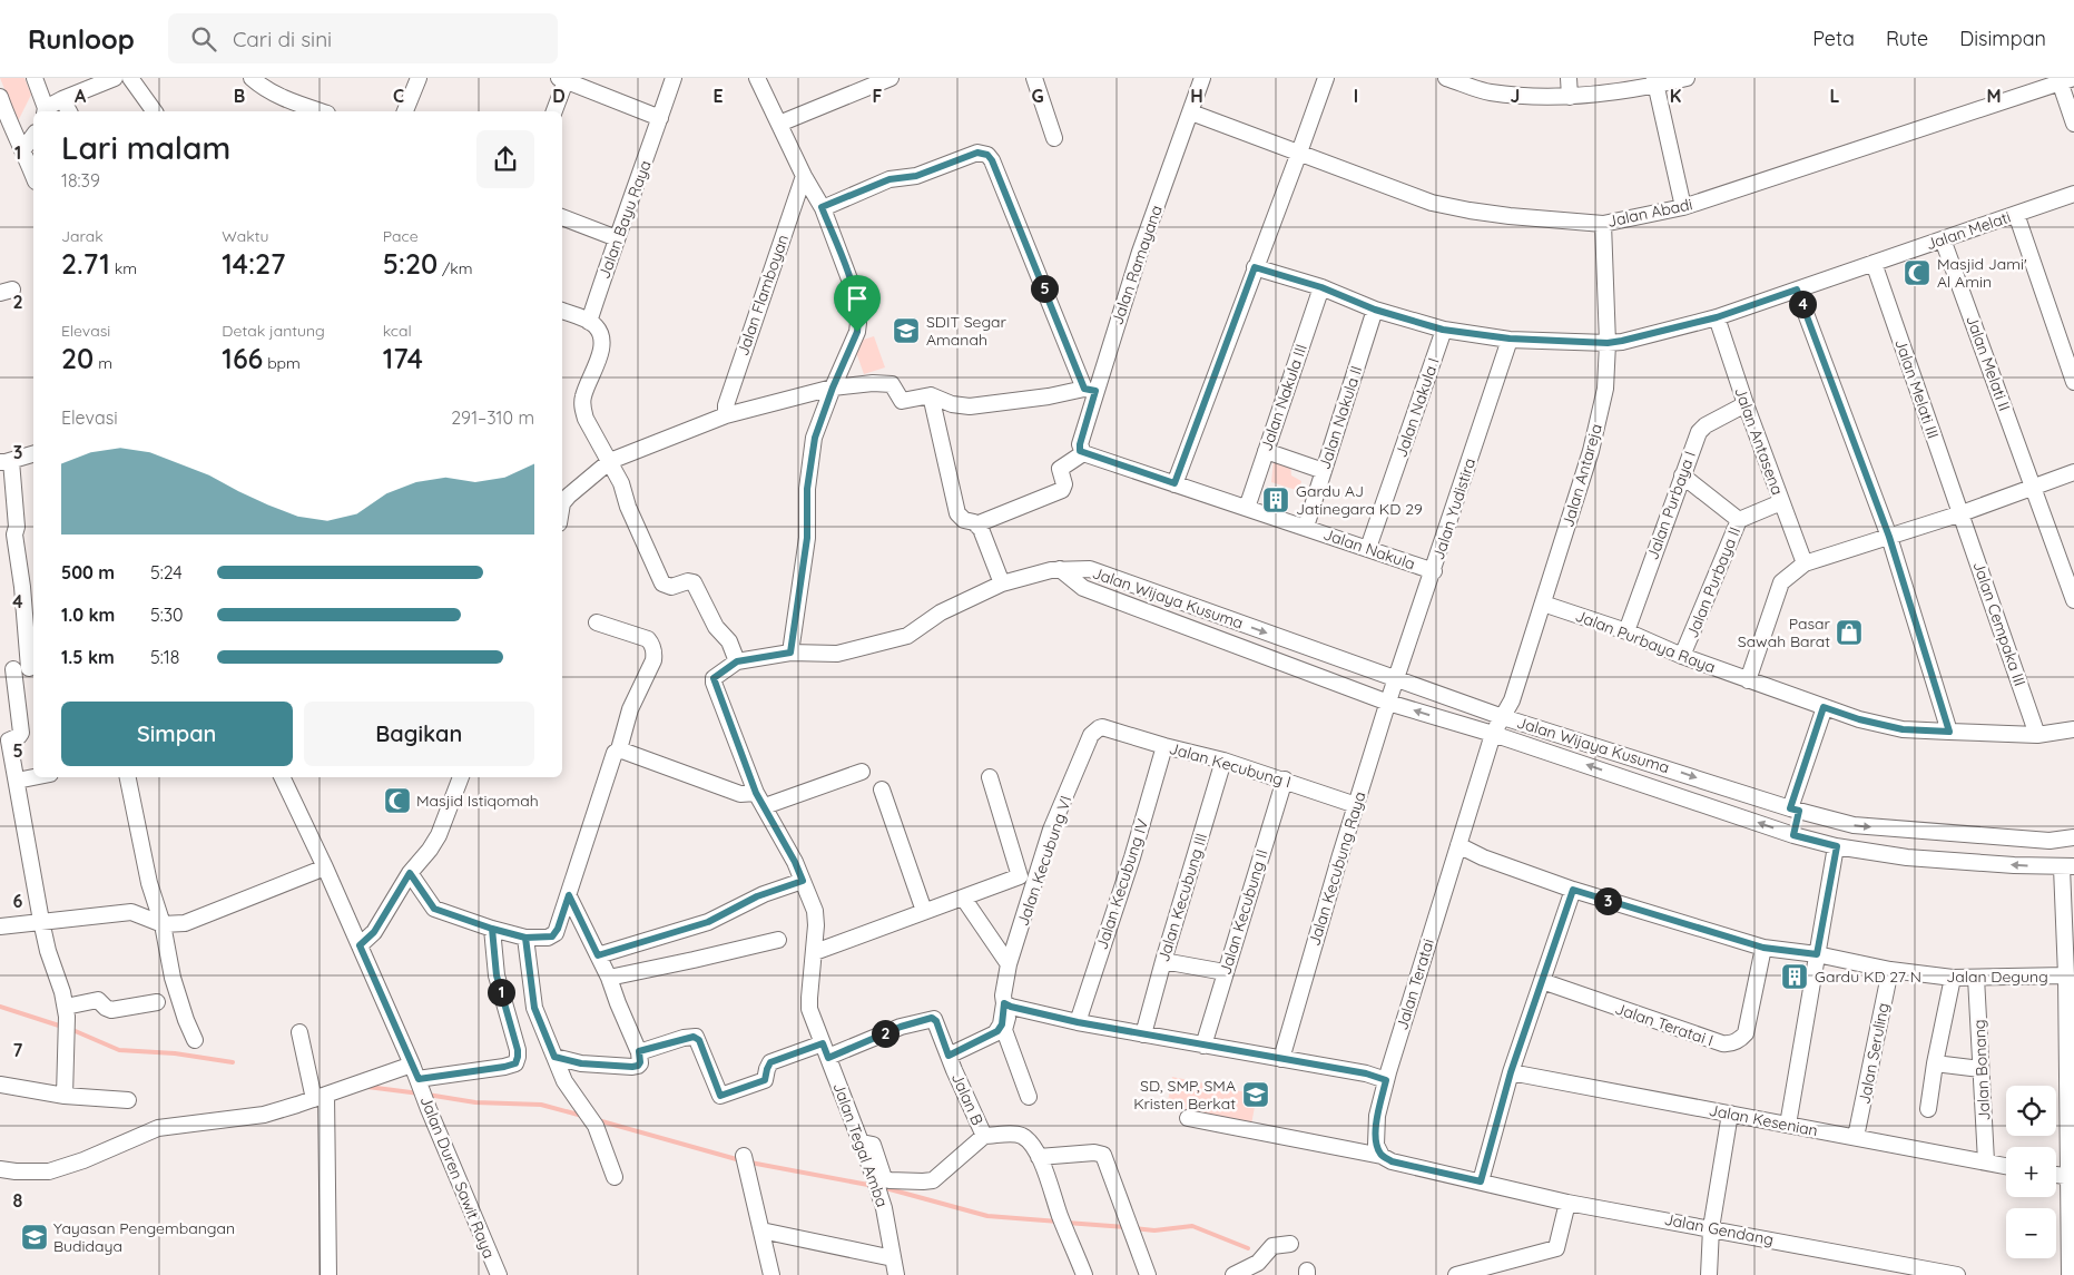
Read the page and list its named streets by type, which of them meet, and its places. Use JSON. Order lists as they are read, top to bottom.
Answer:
{
  "streets": {
    "street": [
      "Jalan Abadi",
      "Jalan Bayu Raya",
      "Jalan Melati",
      "Jalan Ramayana",
      "Jalan Flamboyan",
      "Jalan Melati II",
      "Jalan Melati III",
      "Jalan Nakula III",
      "Jalan Nakula I",
      "Jalan Nakula II",
      "Jalan Antasena",
      "Jalan Antareja",
      "Jalan Purbaya I",
      "Jalan Yudistira",
      "Jalan Nakula",
      "Jalan Purbaya II",
      "Jalan Wijaya Kusuma",
      "Jalan Cempaka III",
      "Jalan Purbaya Raya",
      "Jalan Kecubung I",
      "Jalan Kecubung VI",
      "Jalan Kecubung Raya",
      "Jalan Kecubung IV",
      "Jalan Kecubung III",
      "Jalan Kecubung II",
      "Jalan Degung",
      "Jalan Teratai",
      "Jalan Teratai I",
      "Jalan Seruling",
      "Jalan Bonang",
      "Jalan B",
      "Jalan Kesenian",
      "Jalan Tegal Amba",
      "Jalan Duren Sawit Raya",
      "Jalan Gendang"
    ]
  },
  "crossings": [
    ["Jalan Abadi", "Jalan Ramayana"],
    ["Jalan Abadi", "Jalan Antareja"],
    ["Jalan Melati", "Jalan Melati II"],
    ["Jalan Melati", "Jalan Melati III"],
    ["Jalan Melati", "Jalan Nakula III"],
    ["Jalan Melati", "Jalan Nakula I"],
    ["Jalan Melati", "Jalan Nakula II"],
    ["Jalan Melati", "Jalan Antasena"],
    ["Jalan Melati", "Jalan Antareja"],
    ["Jalan Melati", "Jalan Yudistira"],
    ["Jalan Ramayana", "Jalan Nakula"],
    ["Jalan Melati III", "Jalan Cempaka III"],
    ["Jalan Nakula III", "Jalan Nakula"],
    ["Jalan Nakula I", "Jalan Nakula"],
    ["Jalan Nakula II", "Jalan Nakula"],
    ["Jalan Antasena", "Jalan Purbaya I"],
    ["Jalan Antasena", "Jalan Purbaya II"],
    ["Jalan Antareja", "Jalan Wijaya Kusuma"],
    ["Jalan Antareja", "Jalan Purbaya Raya"],
    ["Jalan Antareja", "Jalan Teratai"],
    ["Jalan Purbaya I", "Jalan Purbaya Raya"],
    ["Jalan Yudistira", "Jalan Nakula"],
    ["Jalan Yudistira", "Jalan Wijaya Kusuma"],
    ["Jalan Yudistira", "Jalan Kecubung Raya"],
    ["Jalan Purbaya II", "Jalan Purbaya Raya"],
    ["Jalan Wijaya Kusuma", "Jalan Kecubung Raya"],
    ["Jalan Wijaya Kusuma", "Jalan Teratai"],
    ["Jalan Wijaya Kusuma", "Jalan Tegal Amba"],
    ["Jalan Cempaka III", "Jalan Purbaya Raya"],
    ["Jalan Kecubung I", "Jalan Kecubung VI"],
    ["Jalan Kecubung I", "Jalan Kecubung Raya"],
    ["Jalan Kecubung I", "Jalan Kecubung IV"],
    ["Jalan Kecubung I", "Jalan Kecubung III"],
    ["Jalan Kecubung I", "Jalan Kecubung II"],
    ["Jalan Degung", "Jalan Teratai I"],
    ["Jalan Degung", "Jalan Seruling"],
    ["Jalan Degung", "Jalan Bonang"],
    ["Jalan Seruling", "Jalan Kesenian"],
    ["Jalan Bonang", "Jalan Kesenian"],
    ["Jalan B", "Jalan Tegal Amba"]
  ],
  "places": {
    "mosque": ["Masjid Jami' Al Amin", "Masjid Istiqomah"],
    "school or university": ["SDIT Segar Amanah", "SD, SMP, SMA Kristen Berkat", "Yayasan Pengembangan Budidaya"],
    "building": ["Gardu AJ Jatinegara KD 29", "Gardu KD 27 N"],
    "shop": ["Pasar Sawah Barat"]
  },
  "page": {
    "header": "Runloop",
    "search": "Cari di sini",
    "nav": ["Peta", "Rute", "Disimpan"],
    "heading": ["Lari malam", "18:39"],
    "stats": [
      ["Jarak", "2.71 km"],
      ["Waktu", "14:27"],
      ["Pace", "5:20 /km"],
      ["Elevasi", "20 m"],
      ["Detak jantung", "166 bpm"],
      ["kcal", "174"]
    ],
    "pins": [
      "5",
      "4",
      "3",
      "1",
      "2"
    ],
    "chart": ["Elevasi", "291–310 m"],
    "list": [
      {
        "name": "500 m",
        "note": "5:24"
      },
      {
        "name": "1.0 km",
        "note": "5:30"
      },
      {
        "name": "1.5 km",
        "note": "5:18"
      }
    ],
    "buttons": ["Simpan", "Bagikan"],
    "map_buttons": ["+", "−"]
  },
  "grid": {
    "columns": [
      "A",
      "B",
      "C",
      "D",
      "E",
      "F",
      "G",
      "H",
      "I",
      "J",
      "K",
      "L",
      "M"
    ],
    "rows": [
      "1",
      "2",
      "3",
      "4",
      "5",
      "6",
      "7",
      "8"
    ]
  }
}
